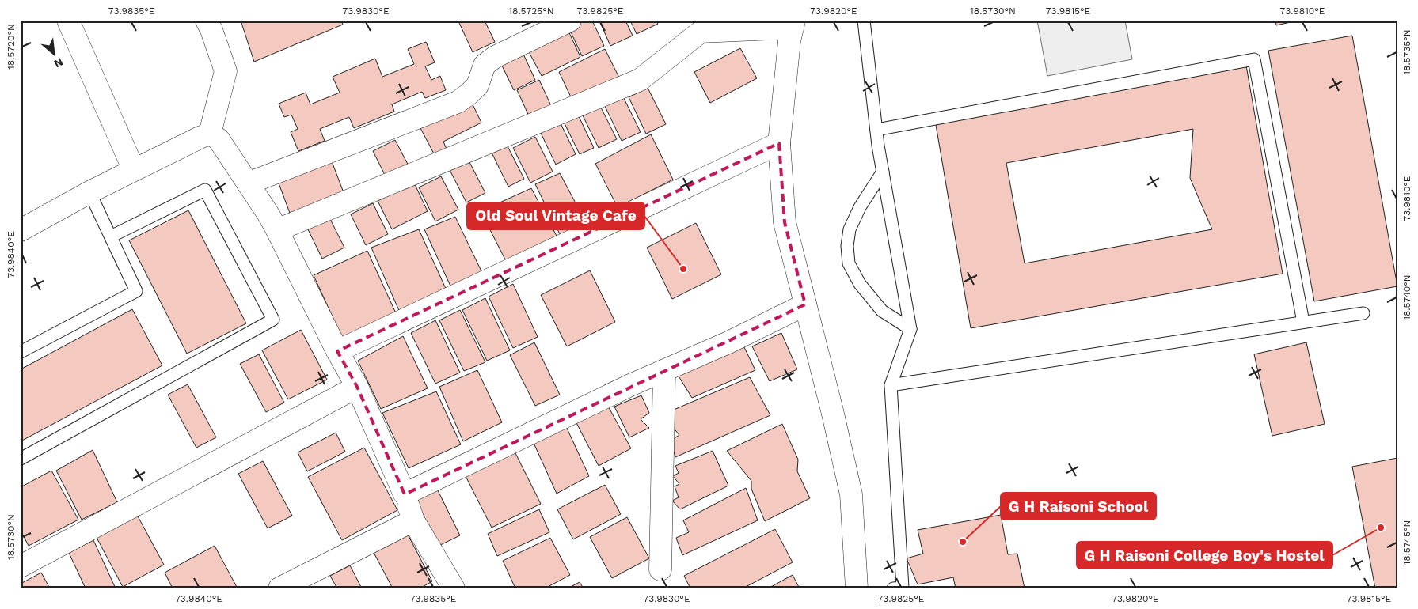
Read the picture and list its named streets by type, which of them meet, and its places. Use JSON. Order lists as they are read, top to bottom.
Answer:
{
  "places": ["Old Soul Vintage Cafe", "G H Raisoni College Boy's Hostel", "G H Raisoni School"],
  "north": "bottom right",
  "coordinates": [
    "73.9835°E",
    "73.9830°E",
    "18.5725°N",
    "73.9825°E",
    "73.9820°E",
    "18.5730°N",
    "73.9815°E",
    "73.9810°E",
    "18.5720°N",
    "18.5735°N",
    "73.9840°E",
    "18.5740°N",
    "18.5745°N"
  ]
}
